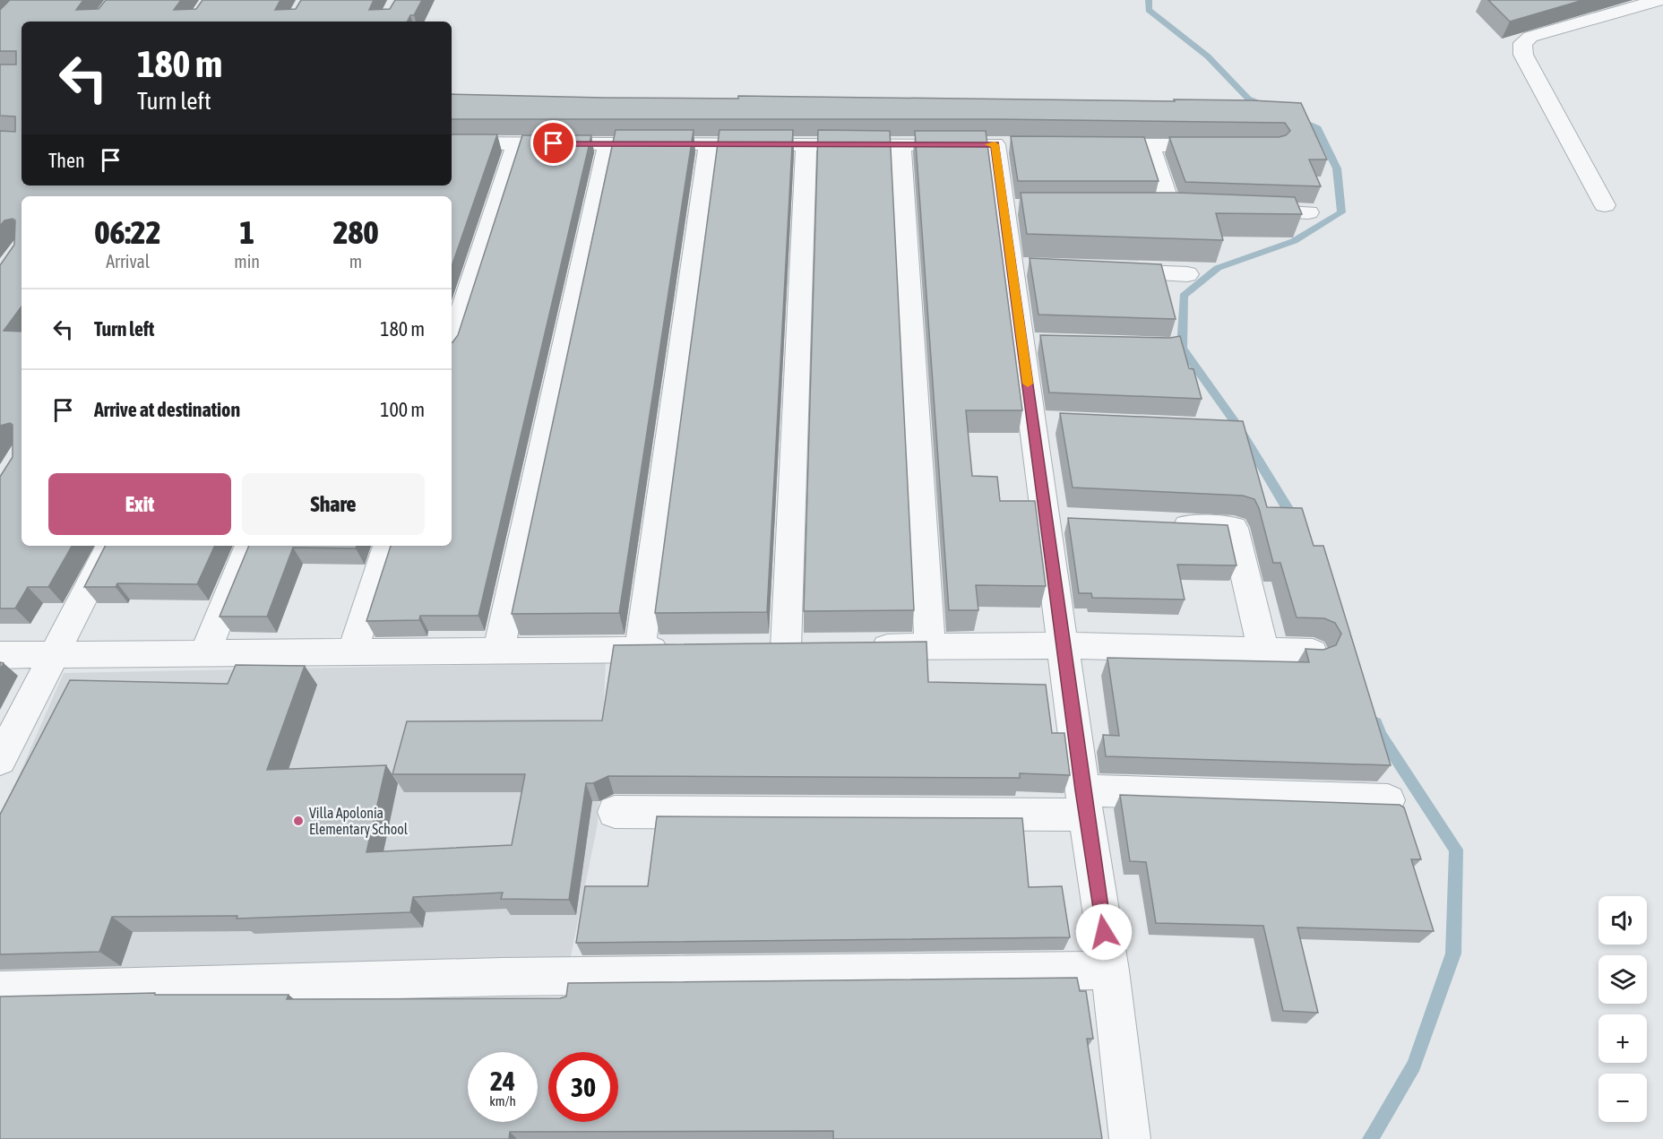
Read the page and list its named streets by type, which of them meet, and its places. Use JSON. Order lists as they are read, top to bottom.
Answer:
{
  "places": ["Villa Apolonia Elementary School"],
  "page": {
    "turn": ["180 m", "Turn left"],
    "then": "Then",
    "eta": [
      "06:22",
      "Arrival",
      "1",
      "min",
      "280",
      "m"
    ],
    "list": [
      {
        "name": "Turn left",
        "value": "180 m"
      },
      {
        "name": "Arrive at destination",
        "value": "100 m"
      }
    ],
    "buttons": ["Exit", "Share"],
    "map_buttons": ["+", "−"],
    "speed": "24 km/h",
    "limit": "30"
  }
}
